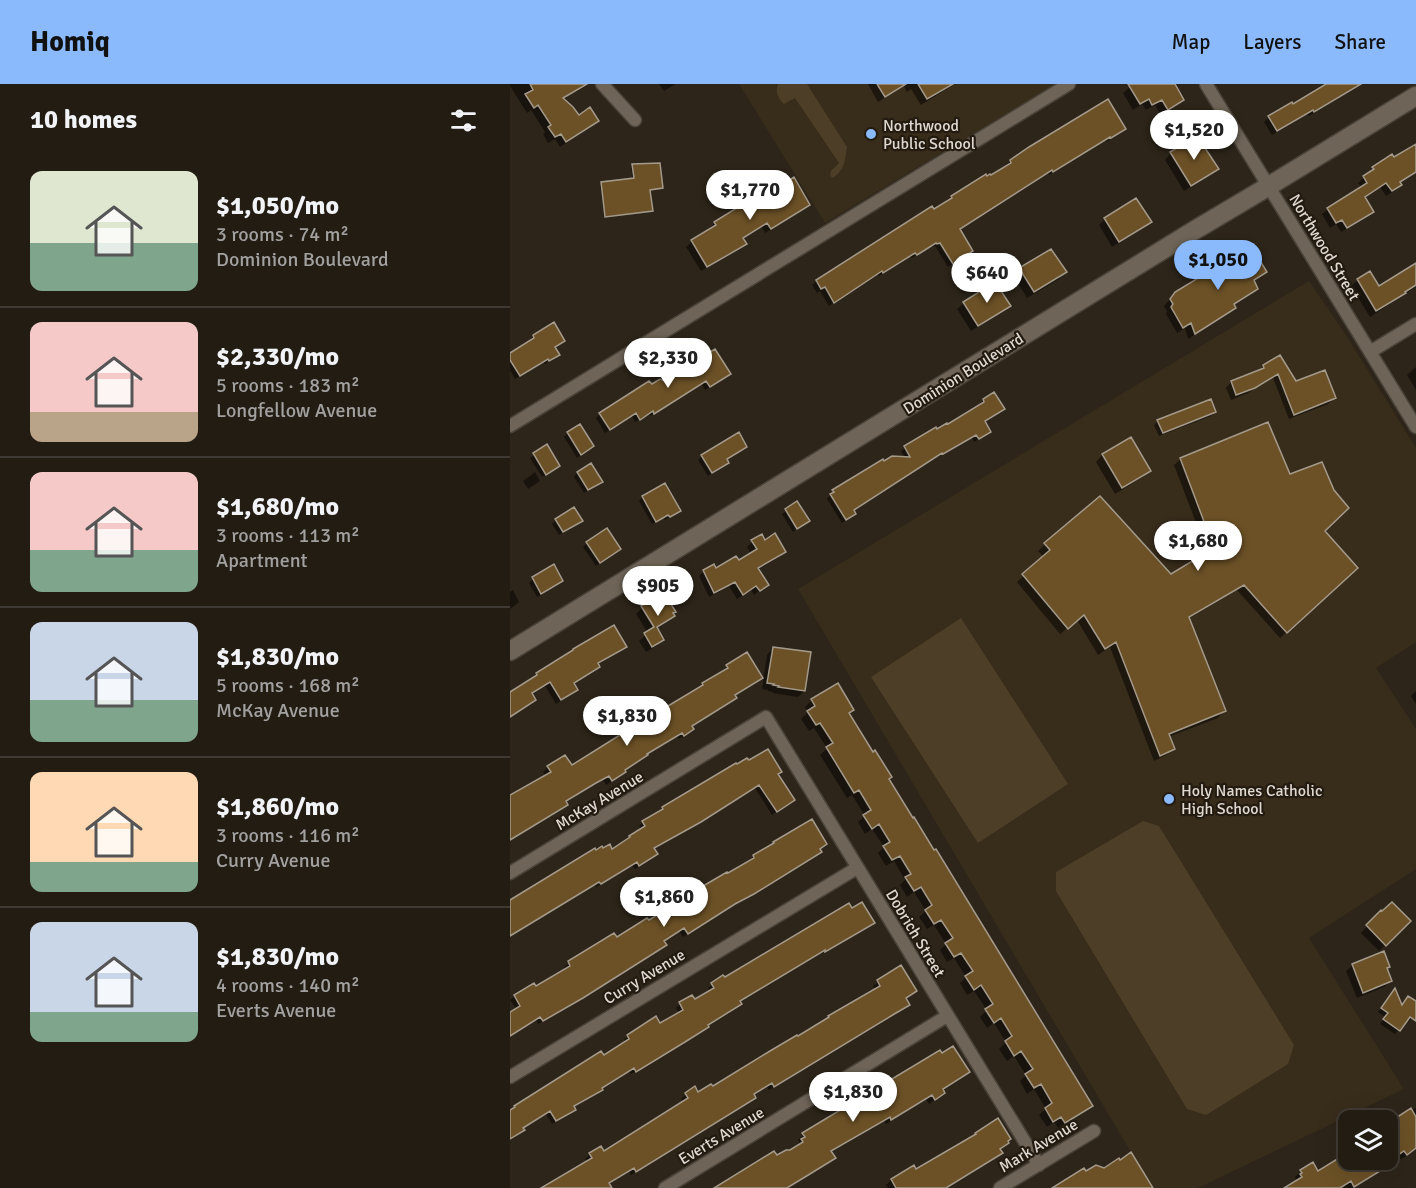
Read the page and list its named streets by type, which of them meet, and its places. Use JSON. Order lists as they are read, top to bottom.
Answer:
{
  "streets": {
    "street": [
      "Northwood Street",
      "Dominion Boulevard",
      "McKay Avenue",
      "Dobrich Street",
      "Curry Avenue",
      "Everts Avenue",
      "Mark Avenue"
    ]
  },
  "crossings": [
    ["Northwood Street", "Dominion Boulevard"],
    ["McKay Avenue", "Dobrich Street"],
    ["Dobrich Street", "Curry Avenue"],
    ["Dobrich Street", "Everts Avenue"],
    ["Dobrich Street", "Mark Avenue"]
  ],
  "places": ["Northwood Public School", "Holy Names Catholic High School"],
  "page": {
    "header": "Homiq",
    "nav": ["Map", "Layers", "Share"],
    "heading": "10 homes",
    "price": [
      "$1,520",
      "$1,770",
      "$1,050",
      "$640",
      "$2,330",
      "$1,680",
      "$905",
      "$1,830",
      "$1,860",
      "$1,830"
    ],
    "list": [
      {
        "name": "$1,050/mo",
        "note": "3 rooms · 74 m² · Dominion Boulevard"
      },
      {
        "name": "$2,330/mo",
        "note": "5 rooms · 183 m² · Longfellow Avenue"
      },
      {
        "name": "$1,680/mo",
        "note": "3 rooms · 113 m² · Apartment"
      },
      {
        "name": "$1,830/mo",
        "note": "5 rooms · 168 m² · McKay Avenue"
      },
      {
        "name": "$1,860/mo",
        "note": "3 rooms · 116 m² · Curry Avenue"
      },
      {
        "name": "$1,830/mo",
        "note": "4 rooms · 140 m² · Everts Avenue"
      }
    ]
  }
}
